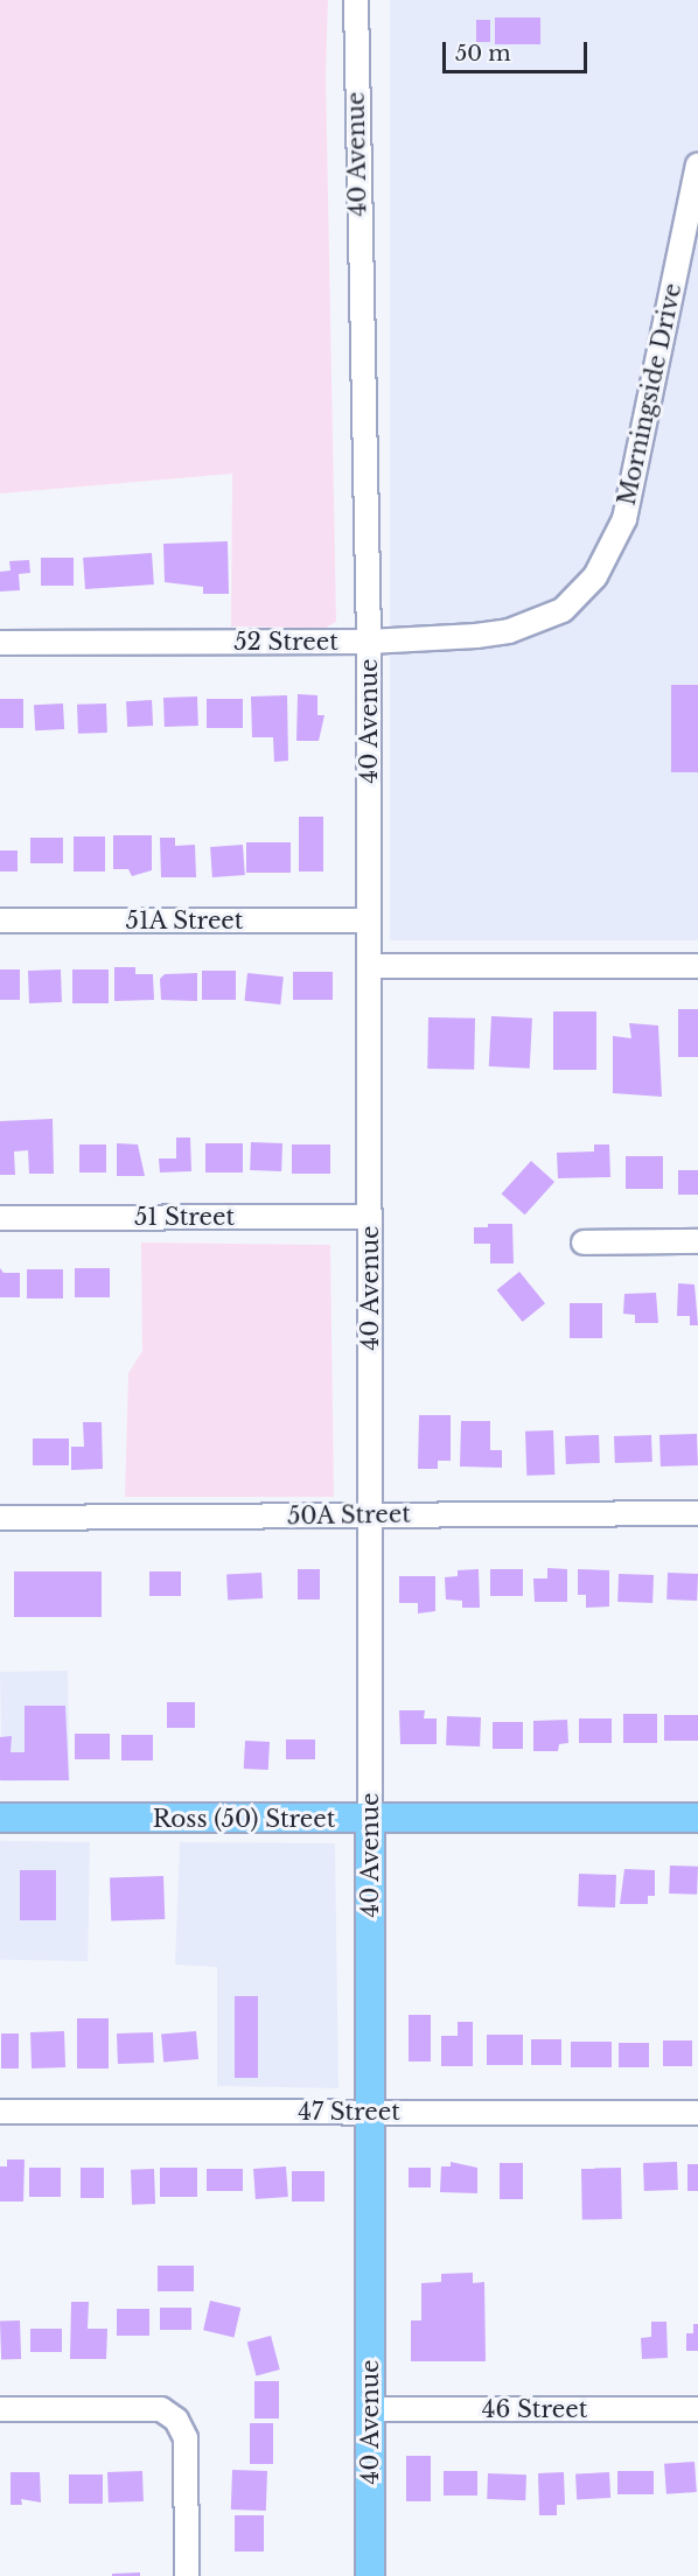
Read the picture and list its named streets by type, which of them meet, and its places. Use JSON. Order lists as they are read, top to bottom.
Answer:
{
  "streets": {
    "main road": ["40 Avenue", "Ross (50) Street"],
    "street": [
      "Morningside Drive",
      "52 Street",
      "51A Street",
      "51 Street",
      "50A Street",
      "47 Street",
      "46 Street"
    ]
  },
  "crossings": [
    ["40 Avenue", "52 Street"],
    ["40 Avenue", "51A Street"],
    ["40 Avenue", "51 Street"],
    ["40 Avenue", "50A Street"],
    ["40 Avenue", "Ross (50) Street"],
    ["40 Avenue", "47 Street"],
    ["40 Avenue", "46 Street"],
    ["Morningside Drive", "52 Street"]
  ],
  "scale_bar": "50 m"
}
